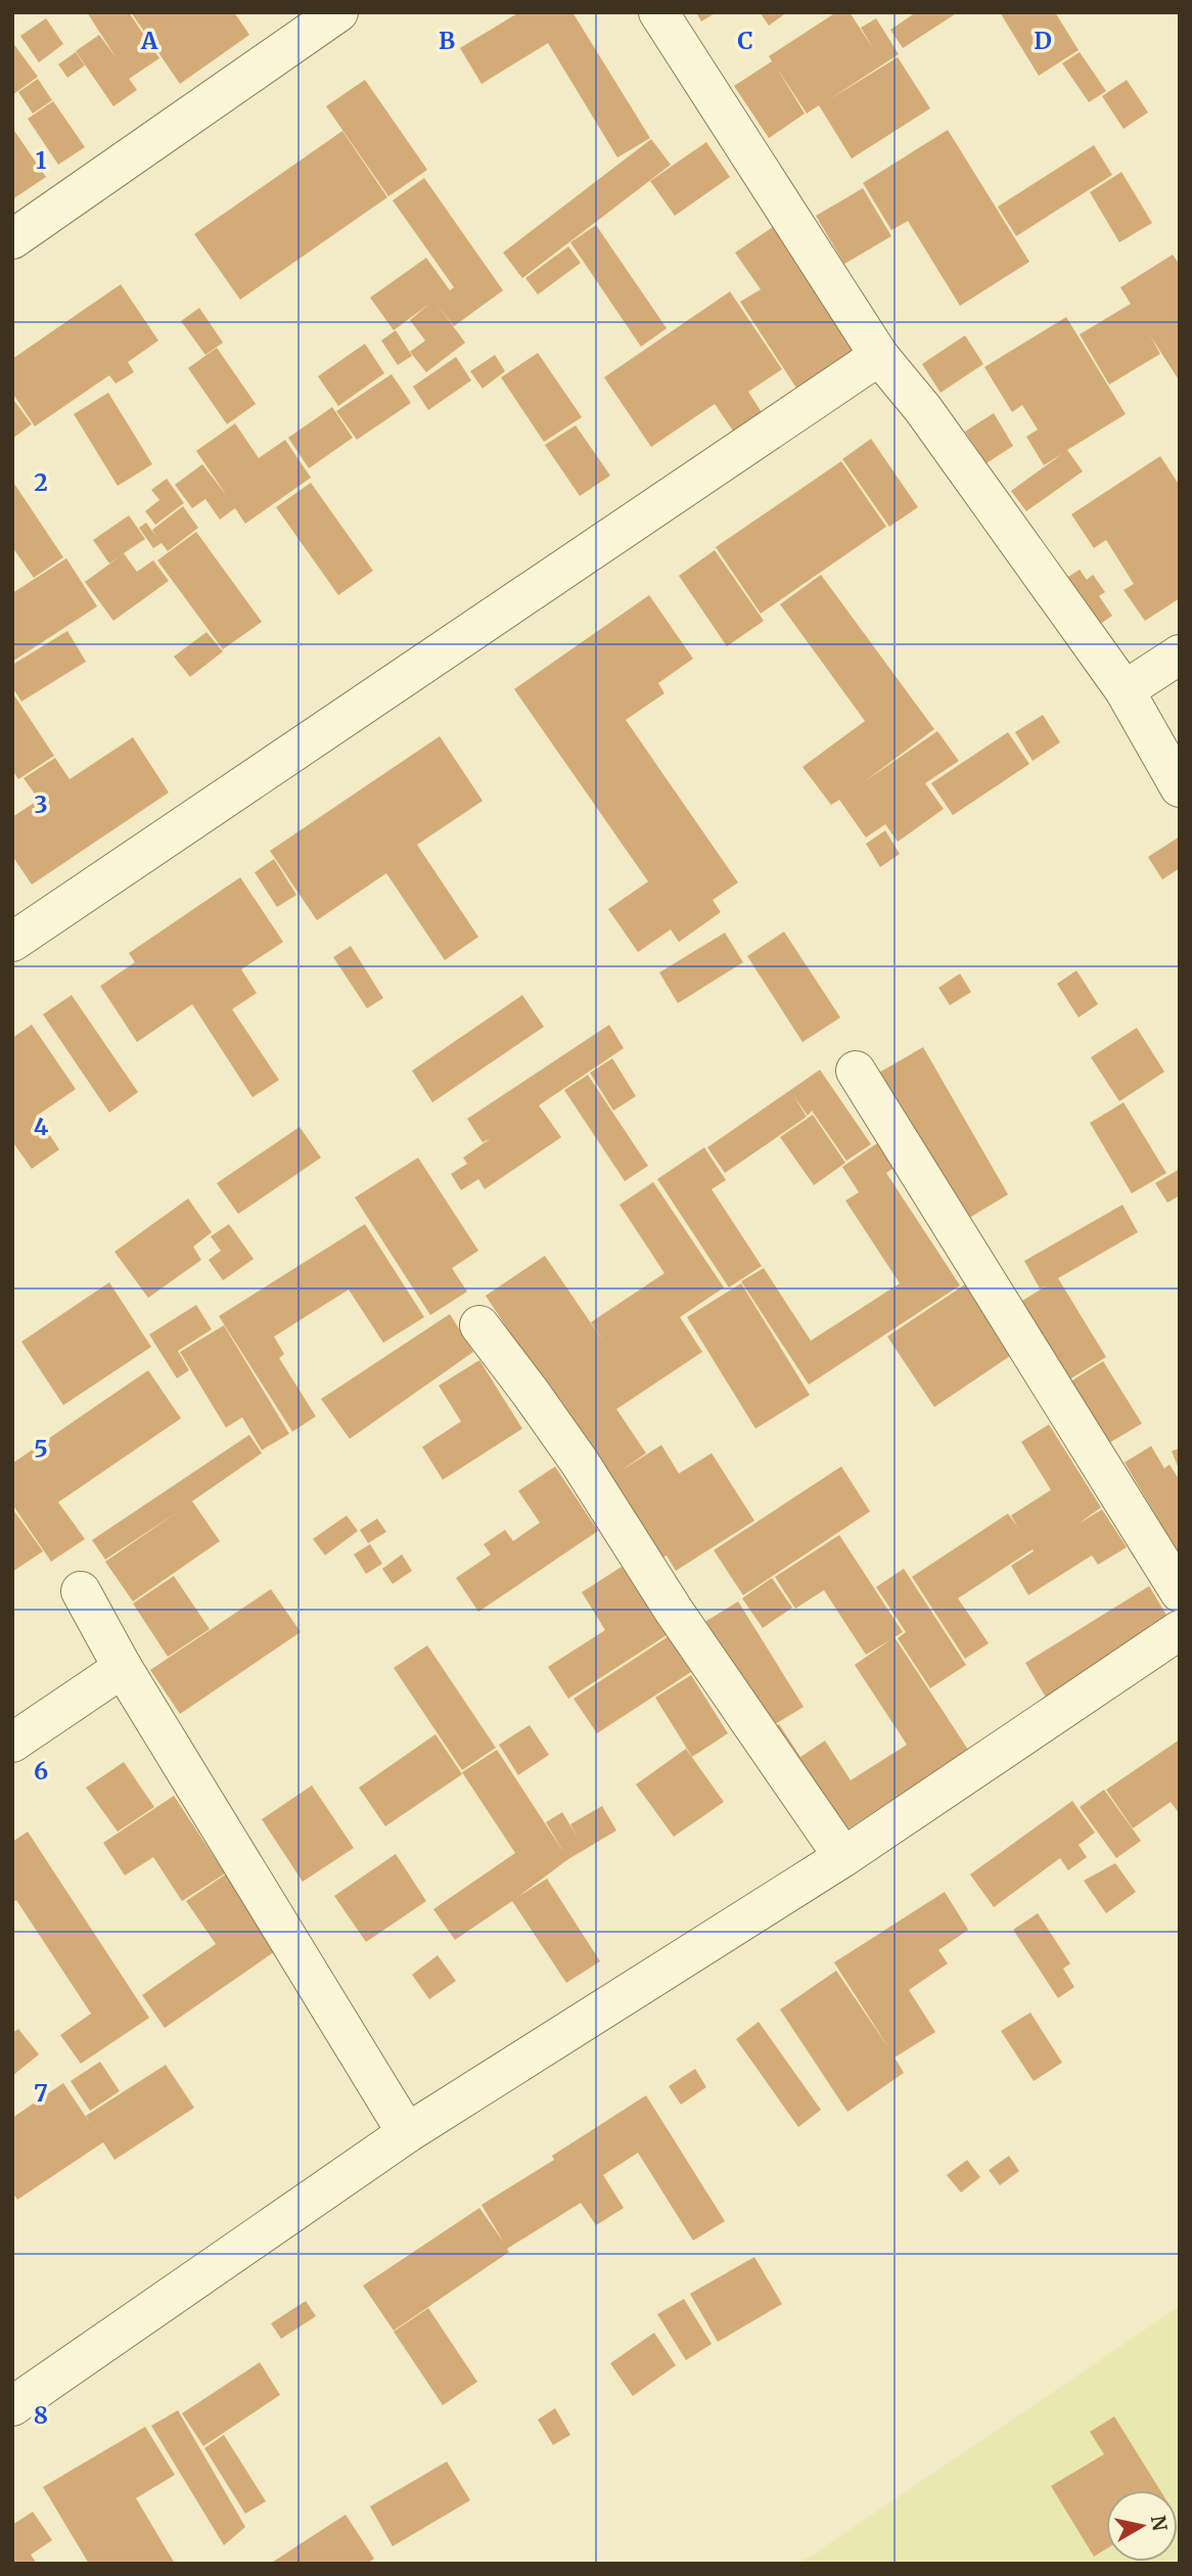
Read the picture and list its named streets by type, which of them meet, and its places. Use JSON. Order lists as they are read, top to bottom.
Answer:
{
  "north": "right",
  "grid": {
    "columns": [
      "A",
      "B",
      "C",
      "D"
    ],
    "rows": [
      "1",
      "2",
      "3",
      "4",
      "5",
      "6",
      "7",
      "8"
    ]
  }
}
